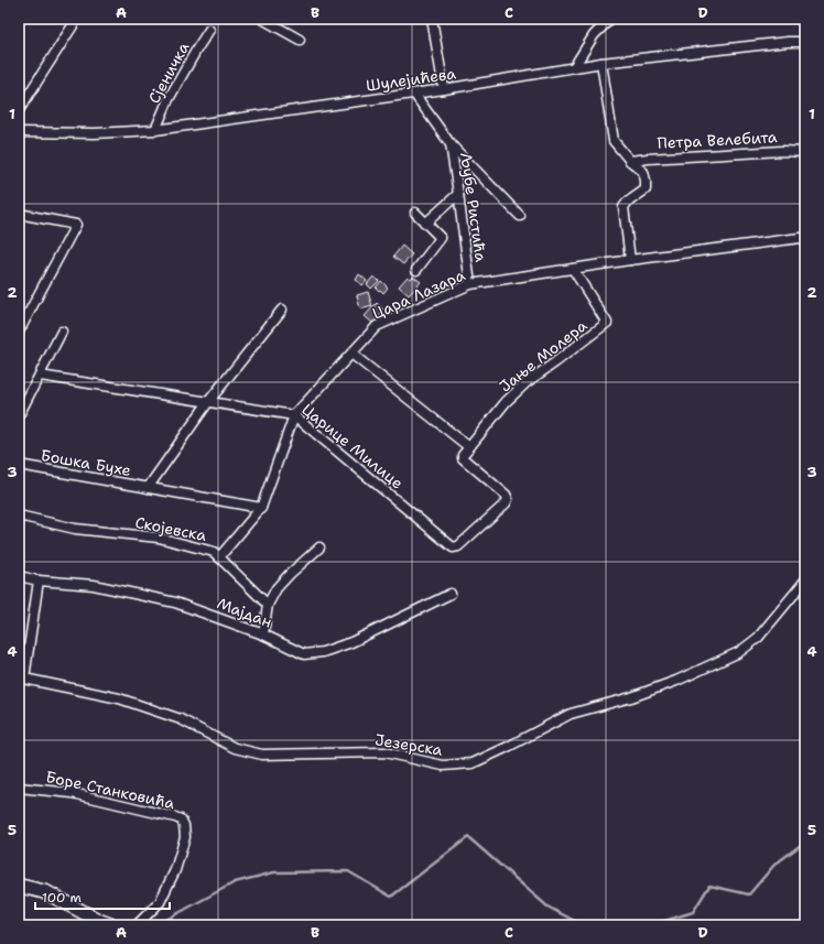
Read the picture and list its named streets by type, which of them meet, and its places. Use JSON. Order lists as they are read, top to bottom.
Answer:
{
  "streets": {
    "street": [
      "Сјеничка",
      "Шулејићева",
      "Петра Велебита",
      "Љубе Ристића",
      "Цара Лазара",
      "Јање Молера",
      "Царице Милице",
      "Бошка Бухе",
      "Скојевска",
      "Мајдан",
      "Језерска",
      "Боре Станковића"
    ]
  },
  "crossings": [
    ["Сјеничка", "Шулејићева"],
    ["Шулејићева", "Љубе Ристића"],
    ["Љубе Ристића", "Цара Лазара"],
    ["Цара Лазара", "Јање Молера"],
    ["Цара Лазара", "Царице Милице"],
    ["Цара Лазара", "Бошка Бухе"],
    ["Цара Лазара", "Скојевска"],
    ["Јање Молера", "Царице Милице"],
    ["Царице Милице", "Бошка Бухе"]
  ],
  "scale_bar": "100 m",
  "grid": {
    "columns": [
      "A",
      "B",
      "C",
      "D"
    ],
    "rows": [
      "1",
      "2",
      "3",
      "4",
      "5"
    ]
  }
}
